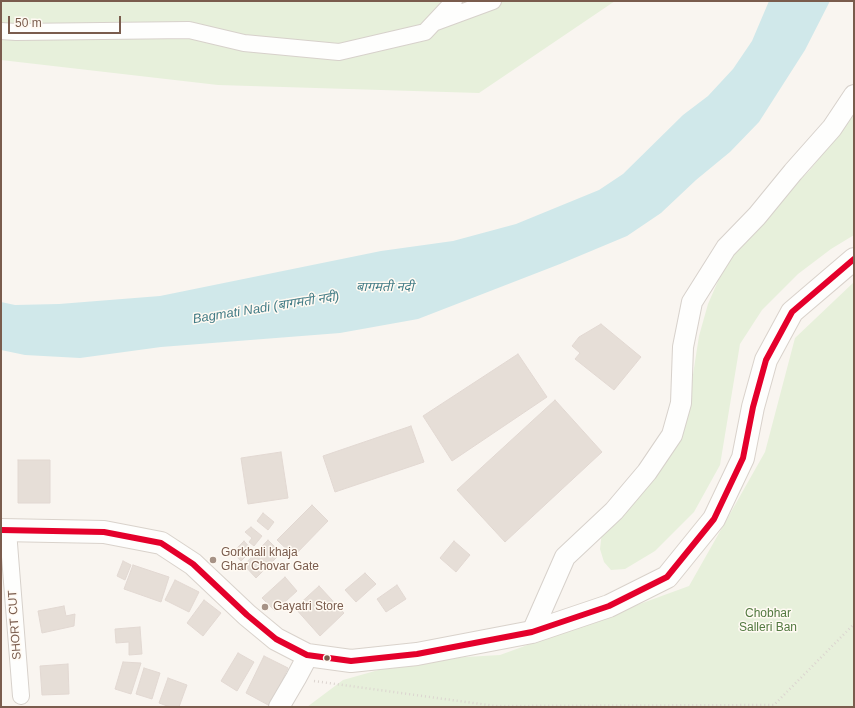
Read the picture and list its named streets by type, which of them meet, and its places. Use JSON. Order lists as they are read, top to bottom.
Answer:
{
  "streets": {
    "street": ["SHORT CUT"]
  },
  "water": ["बागमती नदी", "Bagmati Nadi (बागमती नदी)"],
  "parks": ["Chobhar Salleri Ban"],
  "places": ["Gorkhali khaja Ghar Chovar Gate", "Gayatri Store"],
  "scale_bar": "50 m"
}
